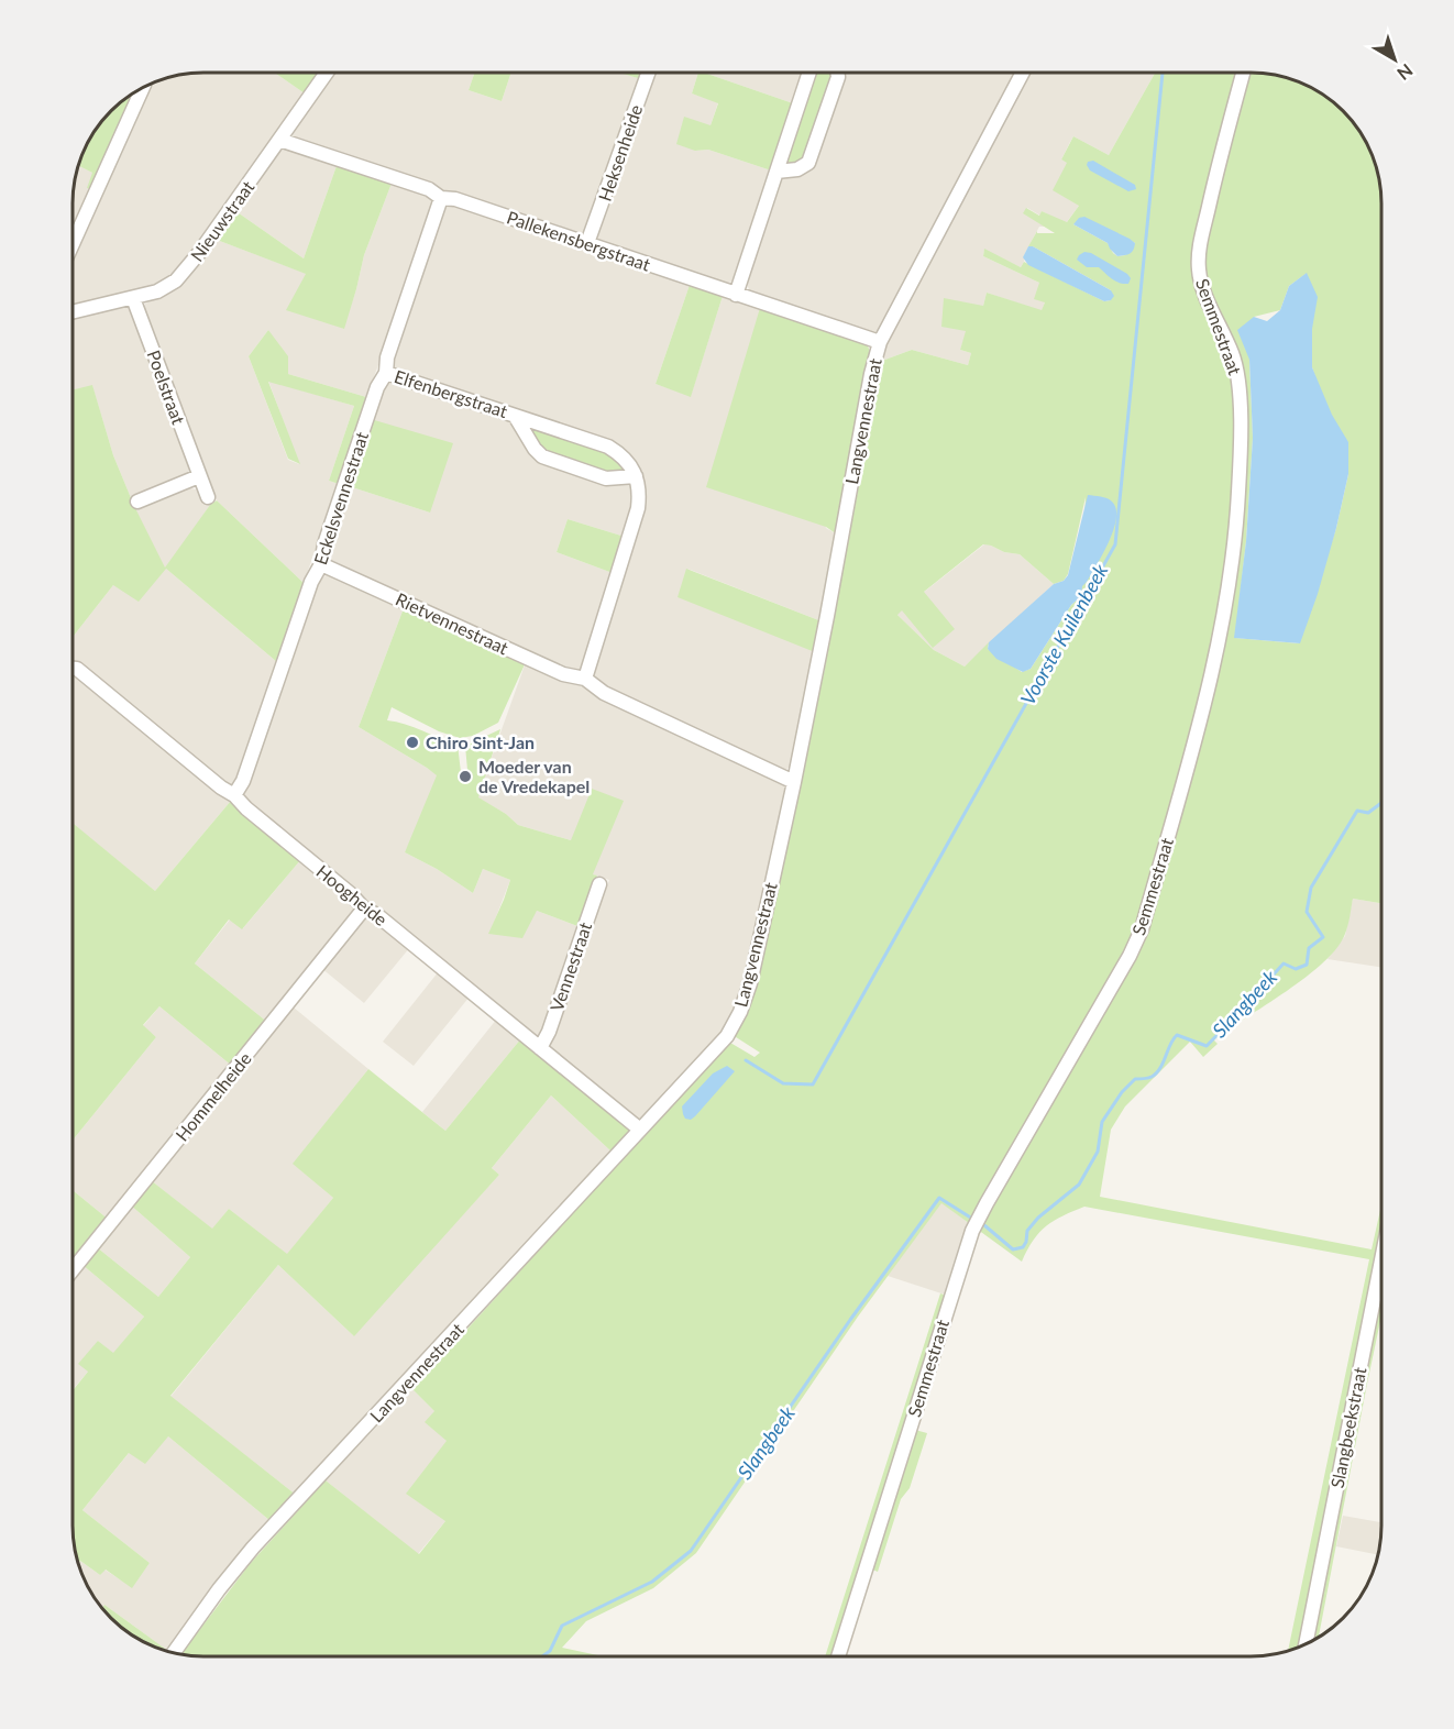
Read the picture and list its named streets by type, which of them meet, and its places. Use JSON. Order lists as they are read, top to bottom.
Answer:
{
  "streets": {
    "street": [
      "Heksenheide",
      "Nieuwstraat",
      "Pallekensbergstraat",
      "Semmestraat",
      "Poelstraat",
      "Elfenbergstraat",
      "Langvennestraat",
      "Eckelsvennestraat",
      "Rietvennestraat",
      "Hoogheide",
      "Vennestraat",
      "Hommelheide",
      "Slangbeekstraat"
    ]
  },
  "crossings": [
    ["Heksenheide", "Pallekensbergstraat"],
    ["Nieuwstraat", "Pallekensbergstraat"],
    ["Nieuwstraat", "Poelstraat"],
    ["Pallekensbergstraat", "Langvennestraat"],
    ["Pallekensbergstraat", "Eckelsvennestraat"],
    ["Elfenbergstraat", "Eckelsvennestraat"],
    ["Langvennestraat", "Rietvennestraat"],
    ["Langvennestraat", "Hoogheide"],
    ["Eckelsvennestraat", "Rietvennestraat"],
    ["Eckelsvennestraat", "Hoogheide"],
    ["Hoogheide", "Vennestraat"],
    ["Hoogheide", "Hommelheide"]
  ],
  "water": ["Voorste Kuilenbeek", "Slangbeek"],
  "places": ["Chiro Sint-Jan", "Moeder van de Vredekapel"],
  "north": "bottom right"
}
